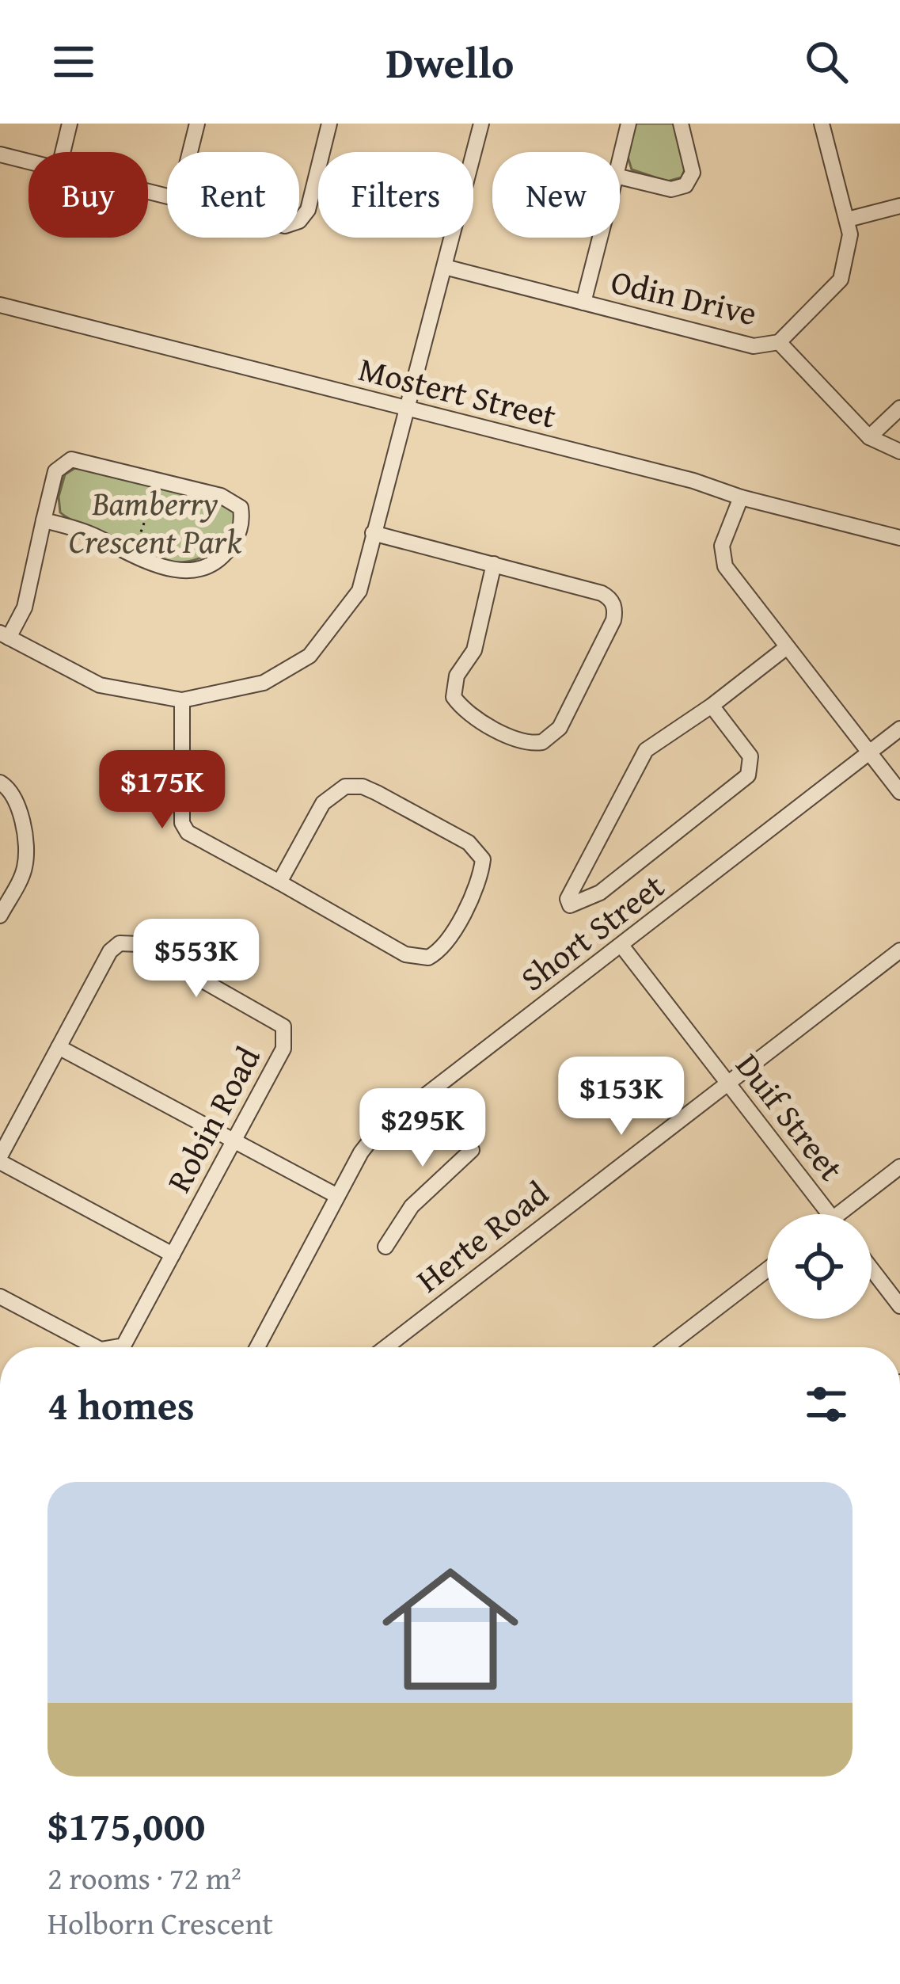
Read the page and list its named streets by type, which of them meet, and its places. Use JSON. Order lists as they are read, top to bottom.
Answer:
{
  "streets": {
    "street": [
      "Odin Drive",
      "Mostert Street",
      "Short Street",
      "Duif Street",
      "Robin Road",
      "Herte Road"
    ]
  },
  "crossings": [
    ["Short Street", "Duif Street"],
    ["Duif Street", "Herte Road"]
  ],
  "parks": ["Bamberry Crescent Park"],
  "page": {
    "header": "Dwello",
    "chip": [
      "Buy",
      "Rent",
      "Filters",
      "New"
    ],
    "price": [
      "$175K",
      "$553K",
      "$153K",
      "$295K"
    ],
    "heading": "4 homes",
    "list": [
      {
        "name": "$175,000",
        "note": "2 rooms · 72 m² · Holborn Crescent"
      }
    ]
  }
}
